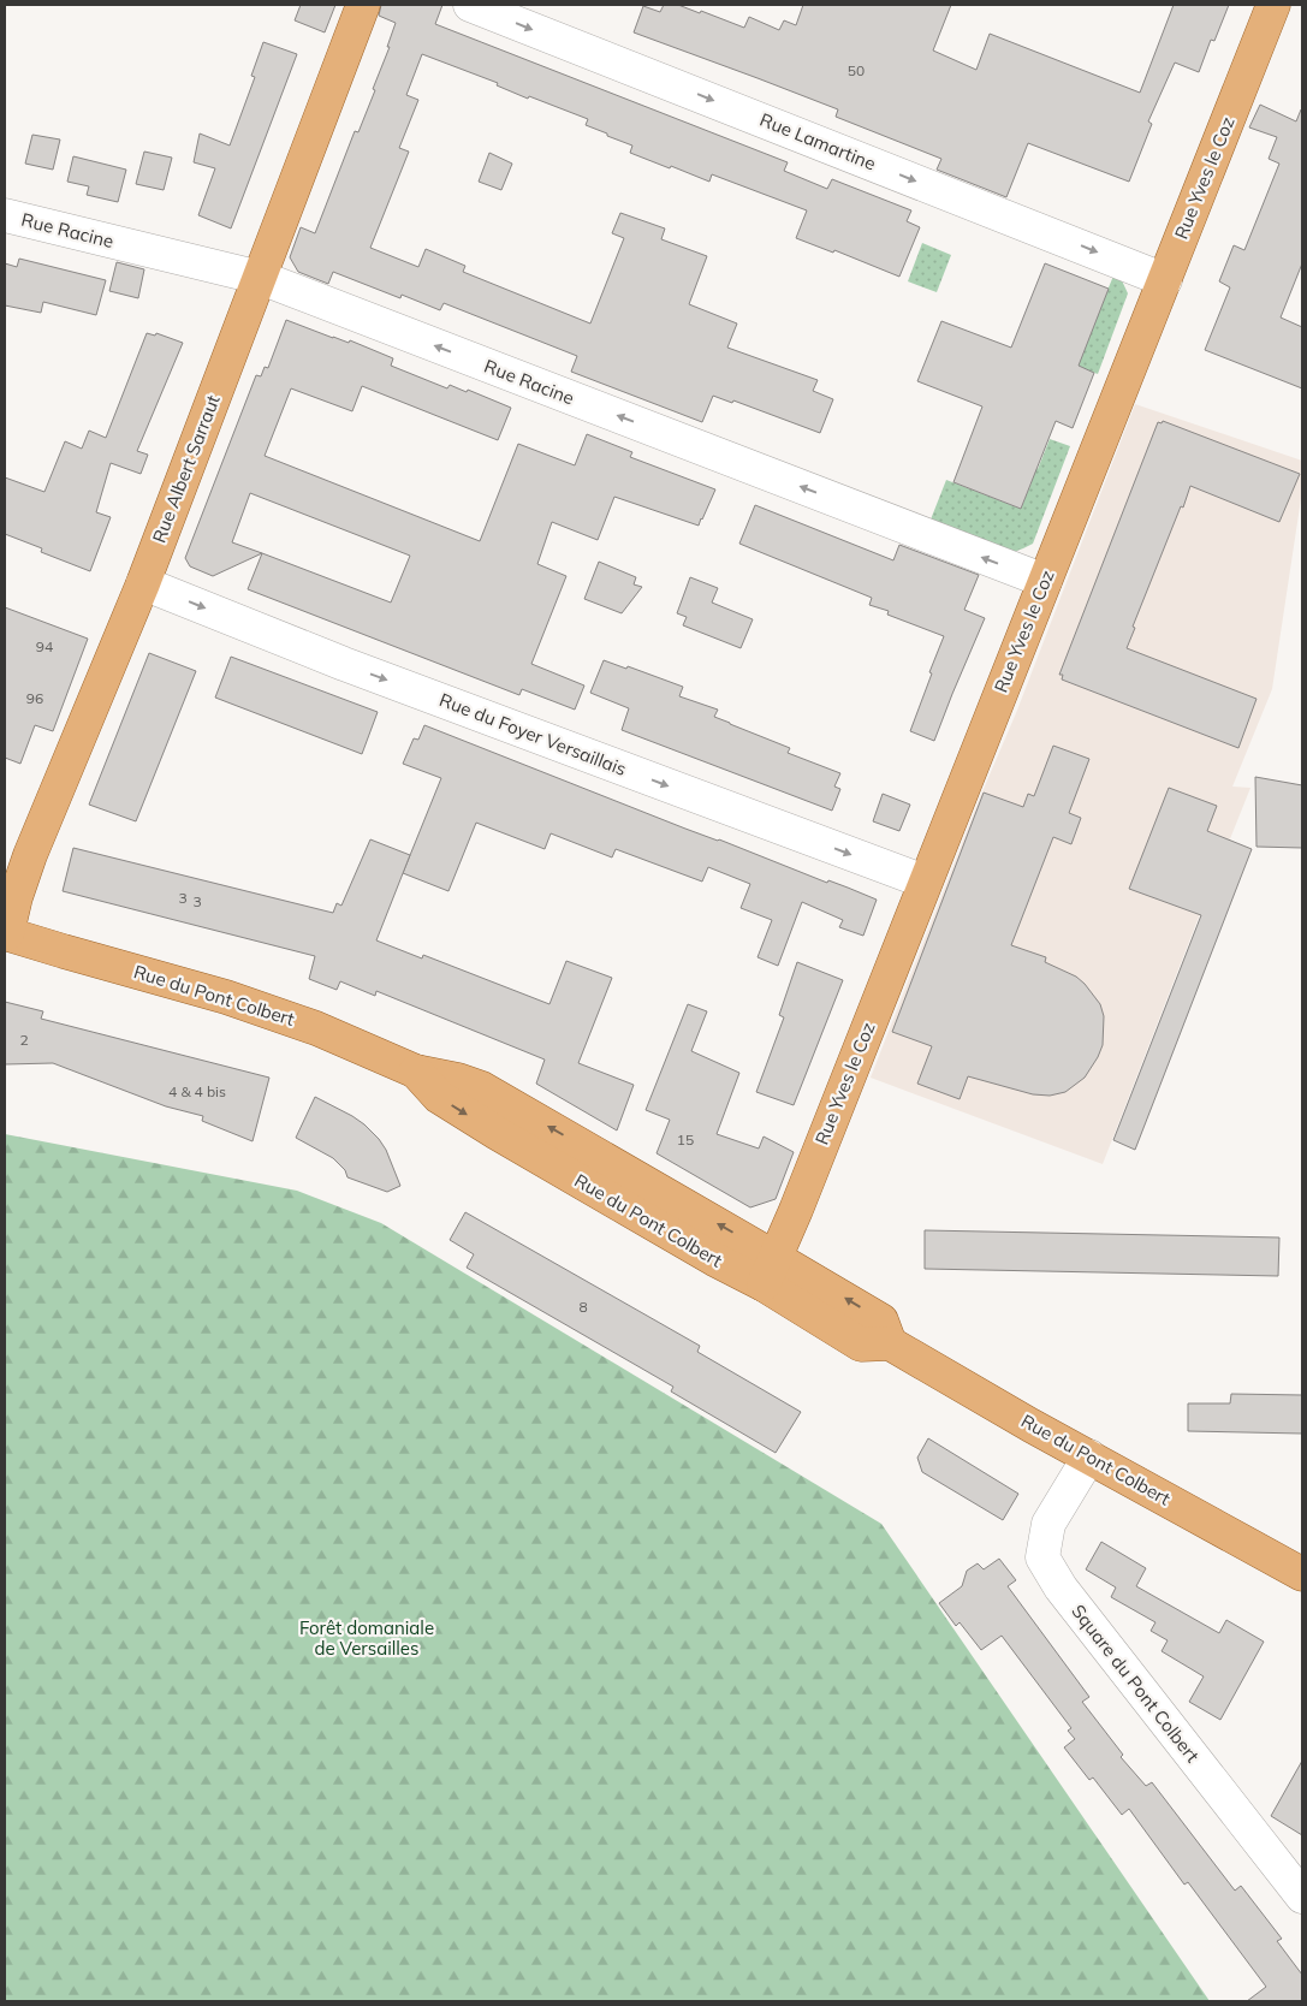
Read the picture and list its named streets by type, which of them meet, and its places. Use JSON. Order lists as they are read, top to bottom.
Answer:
{
  "streets": {
    "main road": ["Rue Yves le Coz", "Rue Albert Sarraut", "Rue du Pont Colbert"],
    "street": [
      "Rue Lamartine",
      "Rue Racine",
      "Rue du Foyer Versaillais",
      "Square du Pont Colbert"
    ]
  },
  "crossings": [
    ["Rue Lamartine", "Rue Yves le Coz"],
    ["Rue Yves le Coz", "Rue Racine"],
    ["Rue Yves le Coz", "Rue du Foyer Versaillais"],
    ["Rue Yves le Coz", "Rue du Pont Colbert"],
    ["Rue Racine", "Rue Albert Sarraut"],
    ["Rue Albert Sarraut", "Rue du Foyer Versaillais"],
    ["Rue Albert Sarraut", "Rue du Pont Colbert"],
    ["Rue du Pont Colbert", "Square du Pont Colbert"]
  ],
  "one_way": ["Rue Lamartine", "Rue Racine", "Rue du Foyer Versaillais"],
  "parks": ["Forêt domaniale de Versailles"],
  "house_numbers": [
    "50",
    "94",
    "96",
    "3",
    "3",
    "2",
    "4 & 4 bis",
    "15",
    "8"
  ]
}
